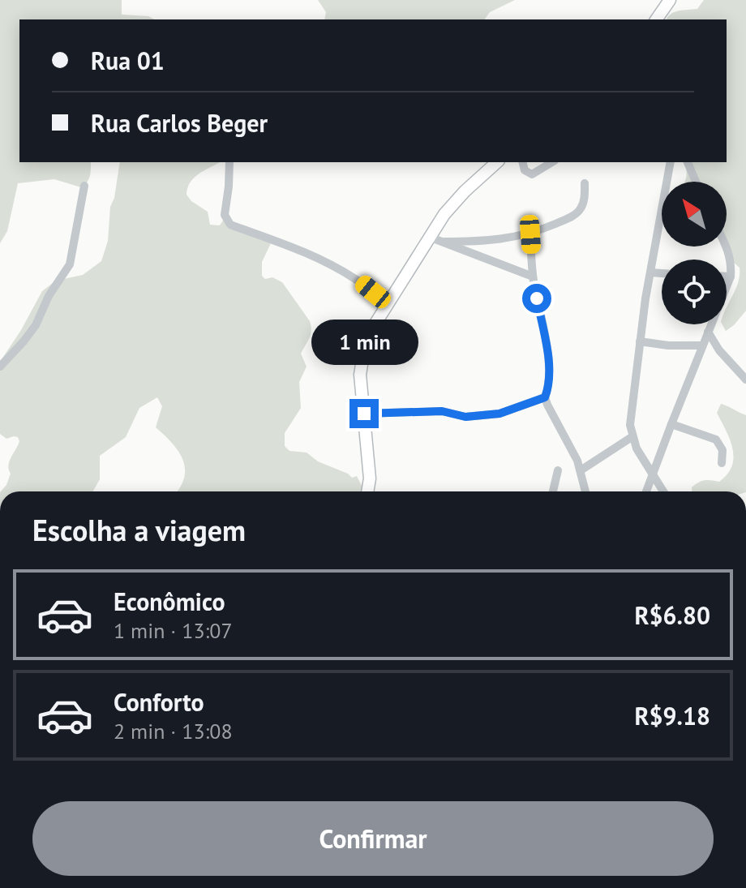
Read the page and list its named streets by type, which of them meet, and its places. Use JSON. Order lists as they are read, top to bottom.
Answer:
{
  "north": "top left",
  "page": {
    "banner": ["Rua 01", "Rua Carlos Beger"],
    "bubble": "1 min",
    "heading": "Escolha a viagem",
    "list": [
      {
        "name": "Econômico",
        "note": "1 min · 13:07",
        "value": "R$6.80"
      },
      {
        "name": "Conforto",
        "note": "2 min · 13:08",
        "value": "R$9.18"
      }
    ],
    "buttons": "Confirmar"
  }
}
